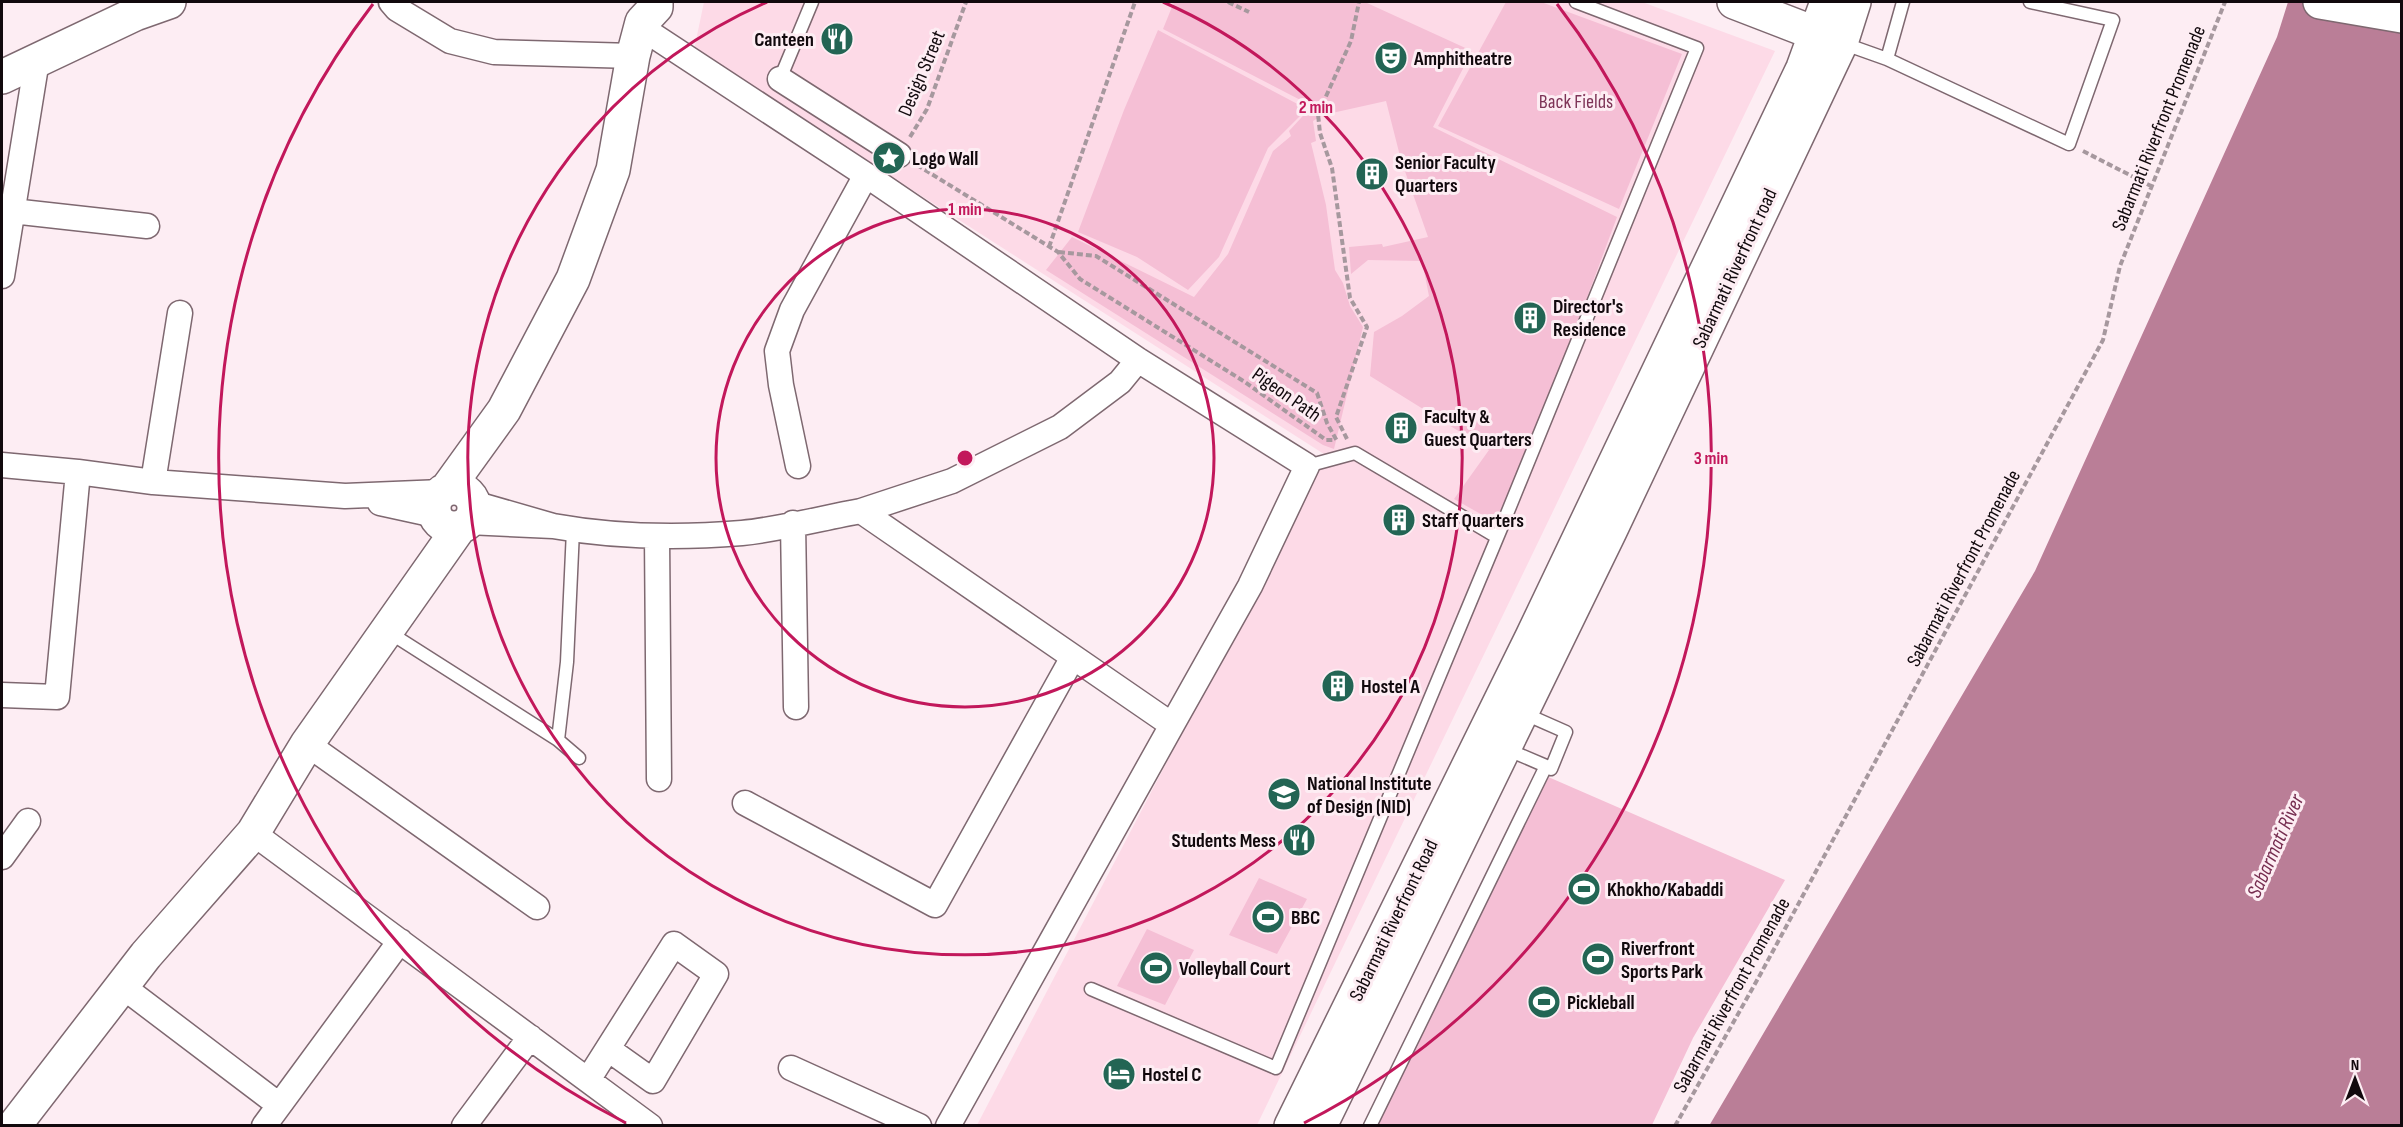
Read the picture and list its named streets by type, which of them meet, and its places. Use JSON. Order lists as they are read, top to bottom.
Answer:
{
  "streets": {
    "street": ["Sabarmati Riverfront road", "Sabarmati Riverfront Road"],
    "path": ["Design Street", "Sabarmati Riverfront Promenade", "Pigeon Path"]
  },
  "crossings": [
    ["Design Street", "Pigeon Path"],
    ["Sabarmati Riverfront road", "Sabarmati Riverfront Road"]
  ],
  "water": ["Sabarmati River"],
  "parks": ["Back Fields"],
  "places": {
    "restaurant": ["Canteen", "Students Mess"],
    "theatre": ["Amphitheatre"],
    "place": ["Logo Wall"],
    "building": [
      "Senior Faculty Quarters",
      "Director's Residence",
      "Faculty & Guest Quarters",
      "Staff Quarters",
      "Hostel A"
    ],
    "school or university": ["National Institute of Design (NID)"],
    "sports": [
      "Khokho/Kabaddi",
      "BBC",
      "Riverfront Sports Park",
      "Volleyball Court",
      "Pickleball"
    ],
    "hotel": ["Hostel C"]
  },
  "north": "top",
  "rings": ["2 min", "1 min", "3 min"]
}
